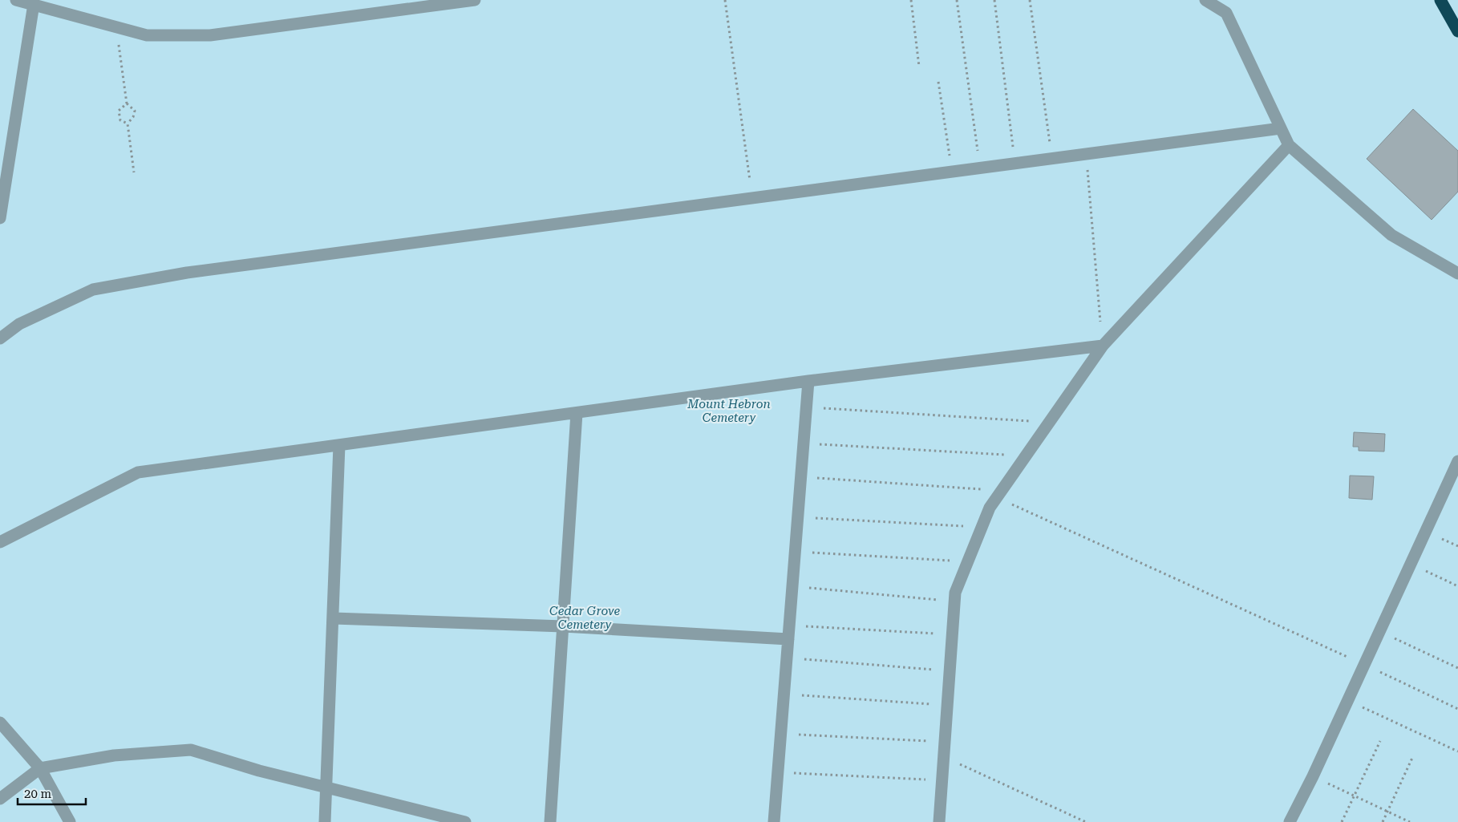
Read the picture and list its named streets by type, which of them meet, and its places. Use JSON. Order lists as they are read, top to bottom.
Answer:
{
  "parks": ["Mount Hebron Cemetery", "Cedar Grove Cemetery"],
  "scale_bar": "20 m"
}
